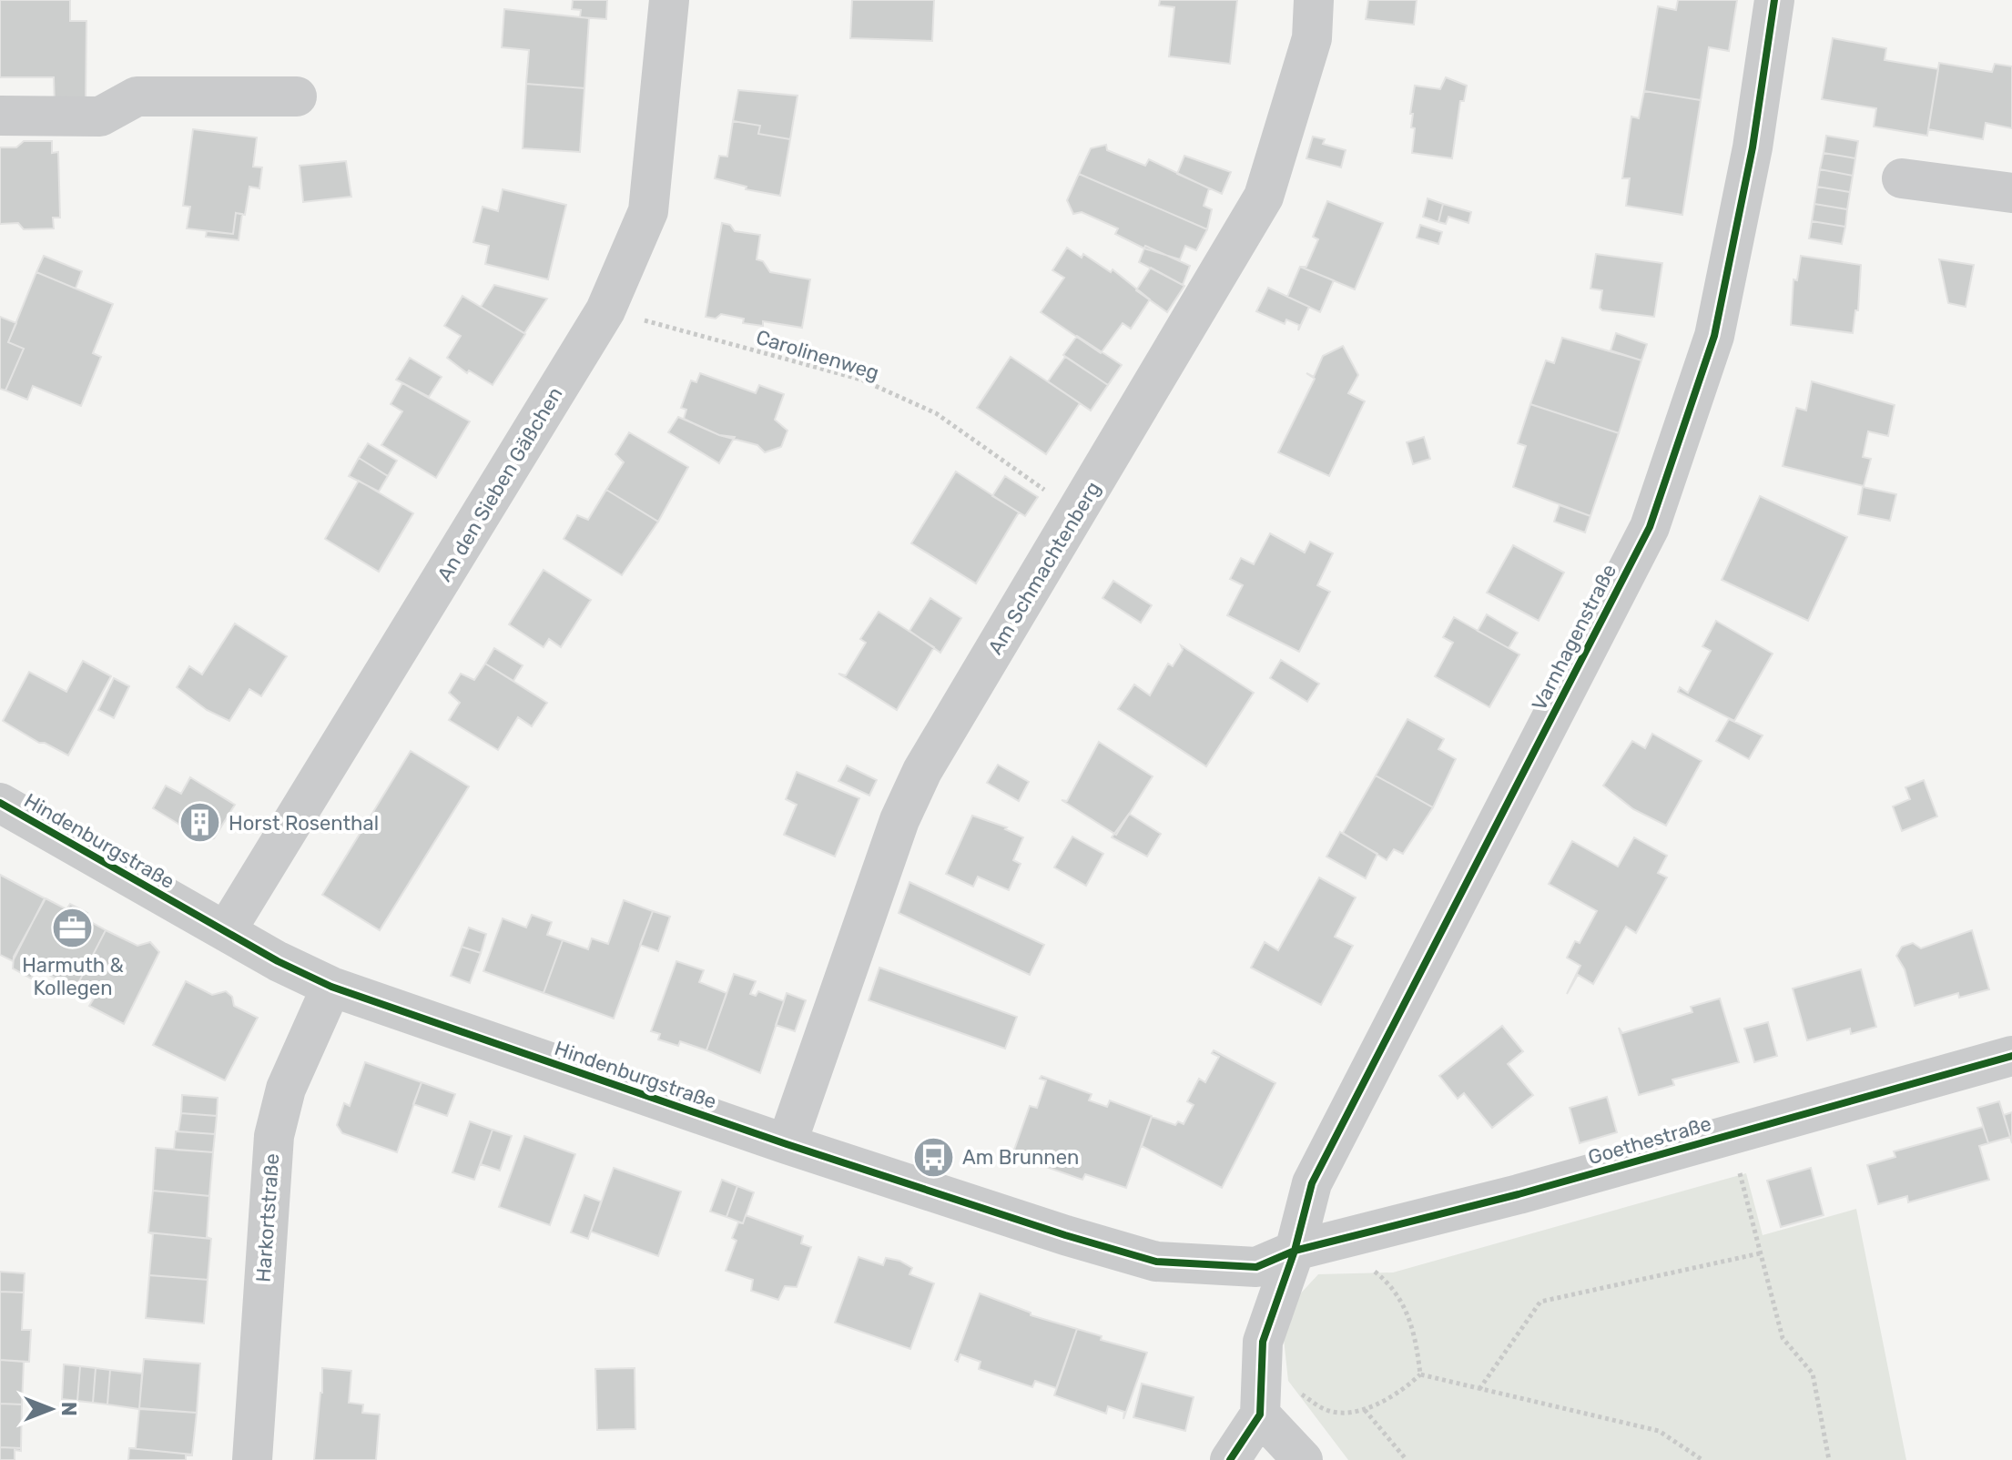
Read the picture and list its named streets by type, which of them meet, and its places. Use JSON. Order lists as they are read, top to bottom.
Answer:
{
  "streets": {
    "street": [
      "An den Sieben Gäßchen",
      "Am Schmachtenberg",
      "Varnhagenstraße",
      "Hindenburgstraße",
      "Goethestraße",
      "Harkortstraße"
    ],
    "path": ["Carolinenweg"]
  },
  "crossings": [
    ["Carolinenweg", "An den Sieben Gäßchen"],
    ["Carolinenweg", "Am Schmachtenberg"],
    ["An den Sieben Gäßchen", "Hindenburgstraße"],
    ["Am Schmachtenberg", "Hindenburgstraße"],
    ["Varnhagenstraße", "Hindenburgstraße"],
    ["Varnhagenstraße", "Goethestraße"],
    ["Hindenburgstraße", "Goethestraße"],
    ["Hindenburgstraße", "Harkortstraße"]
  ],
  "places": {
    "building": ["Horst Rosenthal"],
    "office": ["Harmuth & Kollegen"],
    "bus stop": ["Am Brunnen"]
  },
  "north": "right"
}
